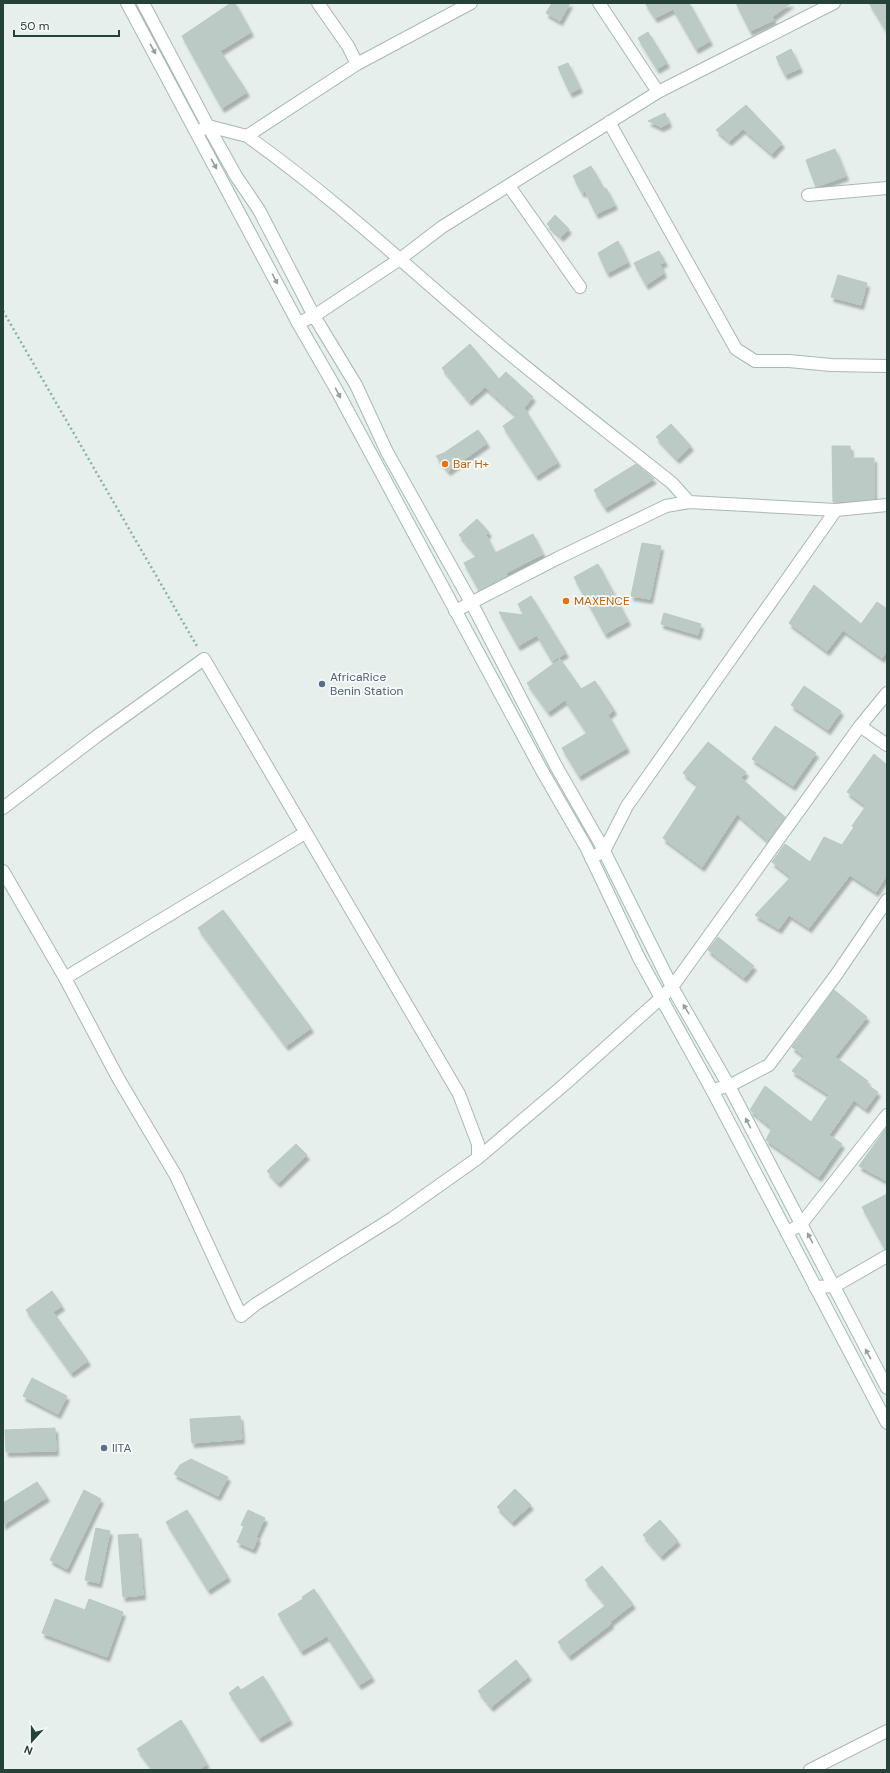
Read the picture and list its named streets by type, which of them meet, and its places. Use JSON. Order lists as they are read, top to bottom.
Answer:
{
  "places": [
    "Bar H+",
    "MAXENCE",
    "AfricaRice Benin Station",
    "IITA"
  ],
  "scale_bar": "50 m",
  "north": "bottom"
}
